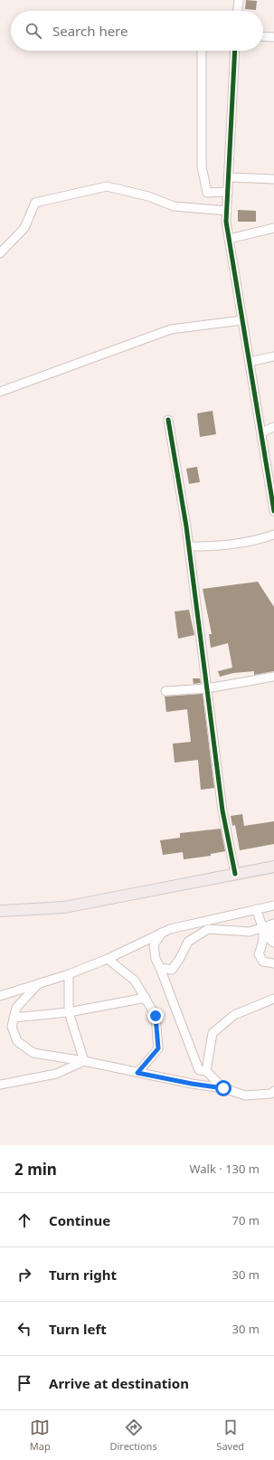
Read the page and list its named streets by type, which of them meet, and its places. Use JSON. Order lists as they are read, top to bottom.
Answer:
{
  "page": {
    "search": "Search here",
    "heading": ["2 min", "Walk · 130 m"],
    "list": [
      ["Continue", "70 m"],
      ["Turn right", "30 m"],
      ["Turn left", "30 m"],
      "Arrive at destination"
    ],
    "nav": ["Map", "Directions", "Saved"]
  }
}
